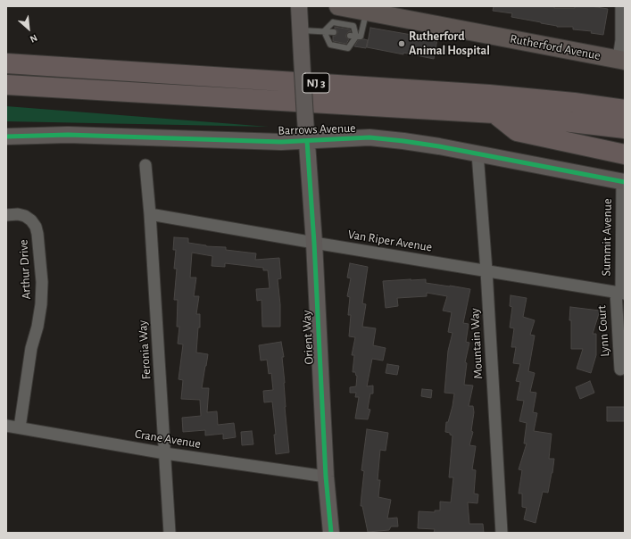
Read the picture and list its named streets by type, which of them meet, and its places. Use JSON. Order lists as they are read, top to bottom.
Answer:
{
  "streets": {
    "highway": ["NJ 3"],
    "main road": ["Rutherford Avenue"],
    "street": [
      "Barrows Avenue",
      "Summit Avenue",
      "Van Riper Avenue",
      "Arthur Drive",
      "Lynn Court",
      "Orient Way",
      "Mountain Way",
      "Feronia Way",
      "Crane Avenue"
    ]
  },
  "crossings": [
    ["Barrows Avenue", "Summit Avenue"],
    ["Barrows Avenue", "Orient Way"],
    ["Barrows Avenue", "Mountain Way"],
    ["Summit Avenue", "Van Riper Avenue"],
    ["Summit Avenue", "Lynn Court"],
    ["Van Riper Avenue", "Lynn Court"],
    ["Van Riper Avenue", "Orient Way"],
    ["Van Riper Avenue", "Mountain Way"],
    ["Van Riper Avenue", "Feronia Way"],
    ["Arthur Drive", "Crane Avenue"],
    ["Orient Way", "Crane Avenue"],
    ["Feronia Way", "Crane Avenue"]
  ],
  "places": ["Rutherford Animal Hospital"],
  "north": "bottom right"
}
